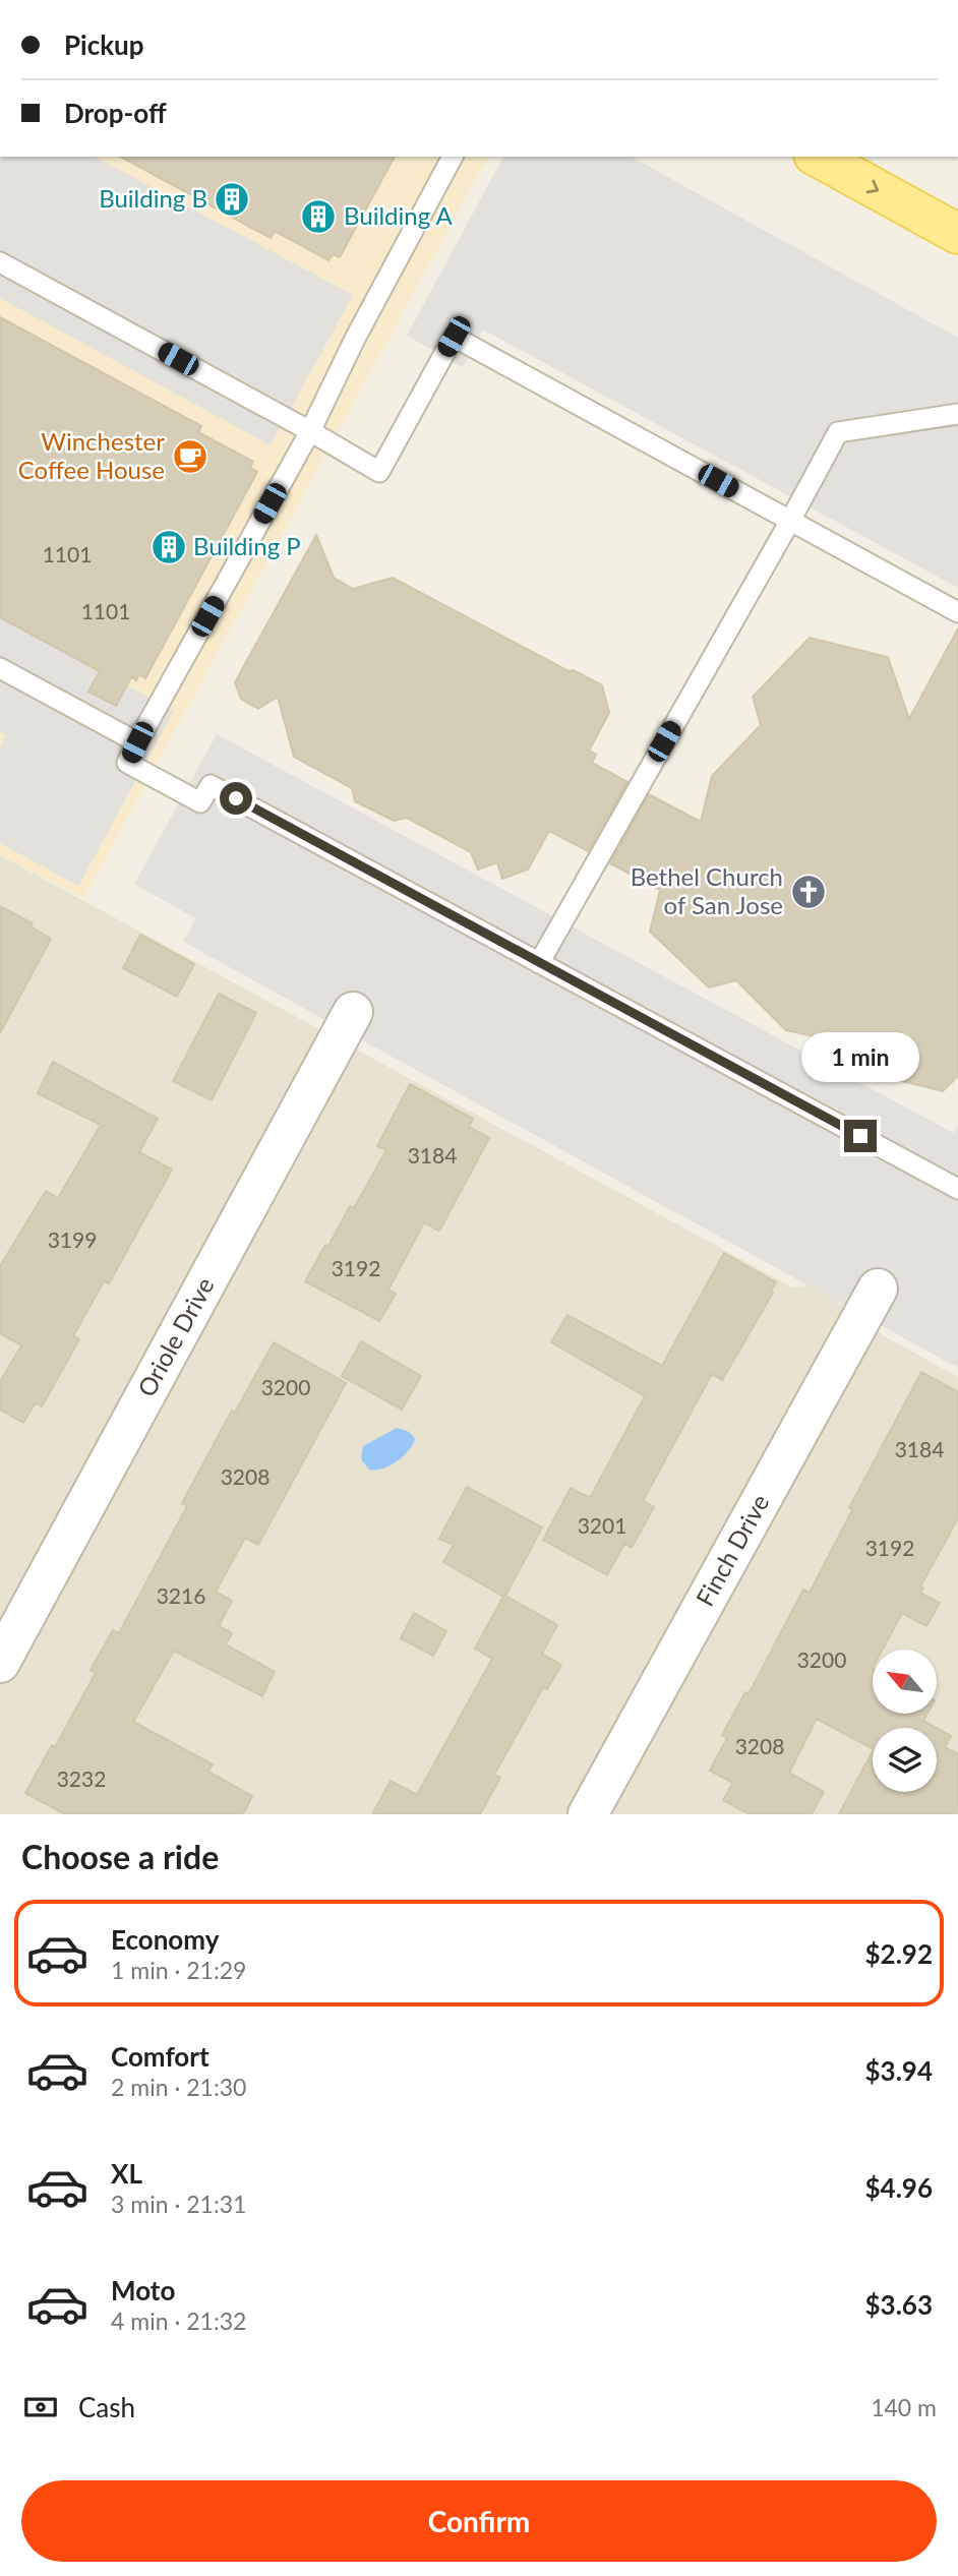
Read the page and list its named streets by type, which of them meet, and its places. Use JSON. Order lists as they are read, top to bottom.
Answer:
{
  "streets": {
    "street": ["Oriole Drive", "Finch Drive"]
  },
  "places": {
    "building": ["Building B", "Building A", "Building P"],
    "cafe": ["Winchester Coffee House"],
    "church": ["Bethel Church of San Jose"]
  },
  "house_numbers": [
    "1101",
    "1101",
    "3184",
    "3199",
    "3192",
    "3200",
    "3184",
    "3208",
    "3201",
    "3192",
    "3216",
    "3200",
    "3208",
    "3232"
  ],
  "north": "top left",
  "page": {
    "banner": ["Pickup", "Drop-off"],
    "bubble": "1 min",
    "heading": "Choose a ride",
    "list": [
      {
        "name": "Economy",
        "note": "1 min · 21:29",
        "value": "$2.92"
      },
      {
        "name": "Comfort",
        "note": "2 min · 21:30",
        "value": "$3.94"
      },
      {
        "name": "XL",
        "note": "3 min · 21:31",
        "value": "$4.96"
      },
      {
        "name": "Moto",
        "note": "4 min · 21:32",
        "value": "$3.63"
      }
    ],
    "pay": ["Cash", "140 m"],
    "buttons": "Confirm"
  }
}
